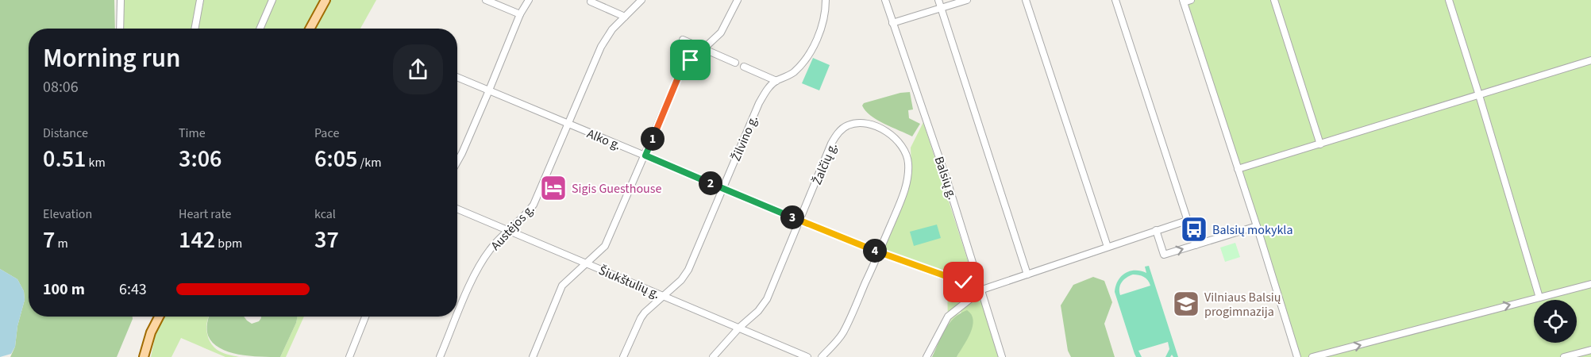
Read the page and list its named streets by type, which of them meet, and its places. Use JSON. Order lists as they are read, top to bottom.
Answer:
{
  "streets": {
    "street": [
      "Žilvino g.",
      "Alko g.",
      "Žalčių g.",
      "Balsių g.",
      "Austėjos g.",
      "Šiukštulių g."
    ]
  },
  "crossings": [
    ["Žilvino g.", "Alko g."],
    ["Žilvino g.", "Šiukštulių g."],
    ["Alko g.", "Žalčių g."],
    ["Alko g.", "Austėjos g."],
    ["Žalčių g.", "Šiukštulių g."],
    ["Austėjos g.", "Šiukštulių g."]
  ],
  "places": {
    "hotel": ["Sigis Guesthouse"],
    "bus stop": ["Balsių mokykla"],
    "school or university": ["Vilniaus Balsių progimnazija"]
  },
  "page": {
    "heading": ["Morning run", "08:06"],
    "stats": [
      ["Distance", "0.51 km"],
      ["Time", "3:06"],
      ["Pace", "6:05 /km"],
      ["Elevation", "7 m"],
      ["Heart rate", "142 bpm"],
      ["kcal", "37"]
    ],
    "pins": [
      "1",
      "2",
      "3",
      "4"
    ],
    "list": [
      {
        "name": "100 m",
        "note": "6:43"
      }
    ]
  }
}
